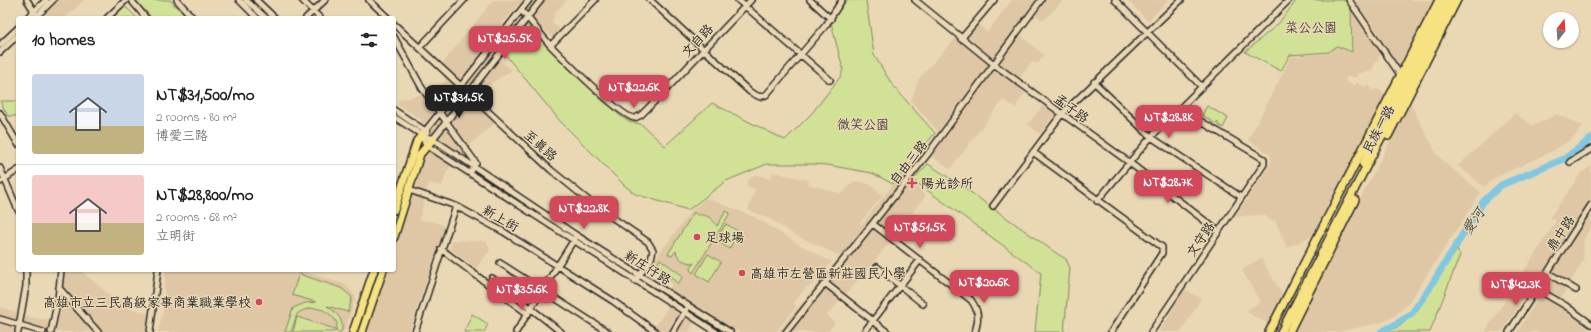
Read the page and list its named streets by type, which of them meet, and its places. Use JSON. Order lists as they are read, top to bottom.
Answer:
{
  "streets": {
    "main road": ["民族一路"],
    "street": [
      "文自路",
      "孟子路",
      "至真路",
      "自由三路",
      "新上街",
      "鼎中路",
      "文守路",
      "新庄仔路"
    ]
  },
  "crossings": [
    ["孟子路", "自由三路"],
    ["孟子路", "文守路"],
    ["至真路", "新庄仔路"]
  ],
  "water": ["愛河"],
  "parks": ["菜公公園", "微笑公園"],
  "places": {
    "health": ["陽光診所"],
    "other": ["足球場", "高雄市左營區新莊國民小學", "高雄市立三民高級家事商業職業學校"]
  },
  "north": "top",
  "page": {
    "heading": "10 homes",
    "price": [
      "NT$25.5K",
      "NT$22.6K",
      "NT$31.5K",
      "NT$28.8K",
      "NT$28.7K",
      "NT$22.8K",
      "NT$51.5K",
      "NT$20.6K",
      "NT$42.3K",
      "NT$35.6K"
    ],
    "list": [
      {
        "name": "NT$31,500/mo",
        "note": "2 rooms · 80 m² · 博愛三路"
      },
      {
        "name": "NT$28,800/mo",
        "note": "2 rooms · 68 m² · 立明街"
      }
    ]
  }
}
